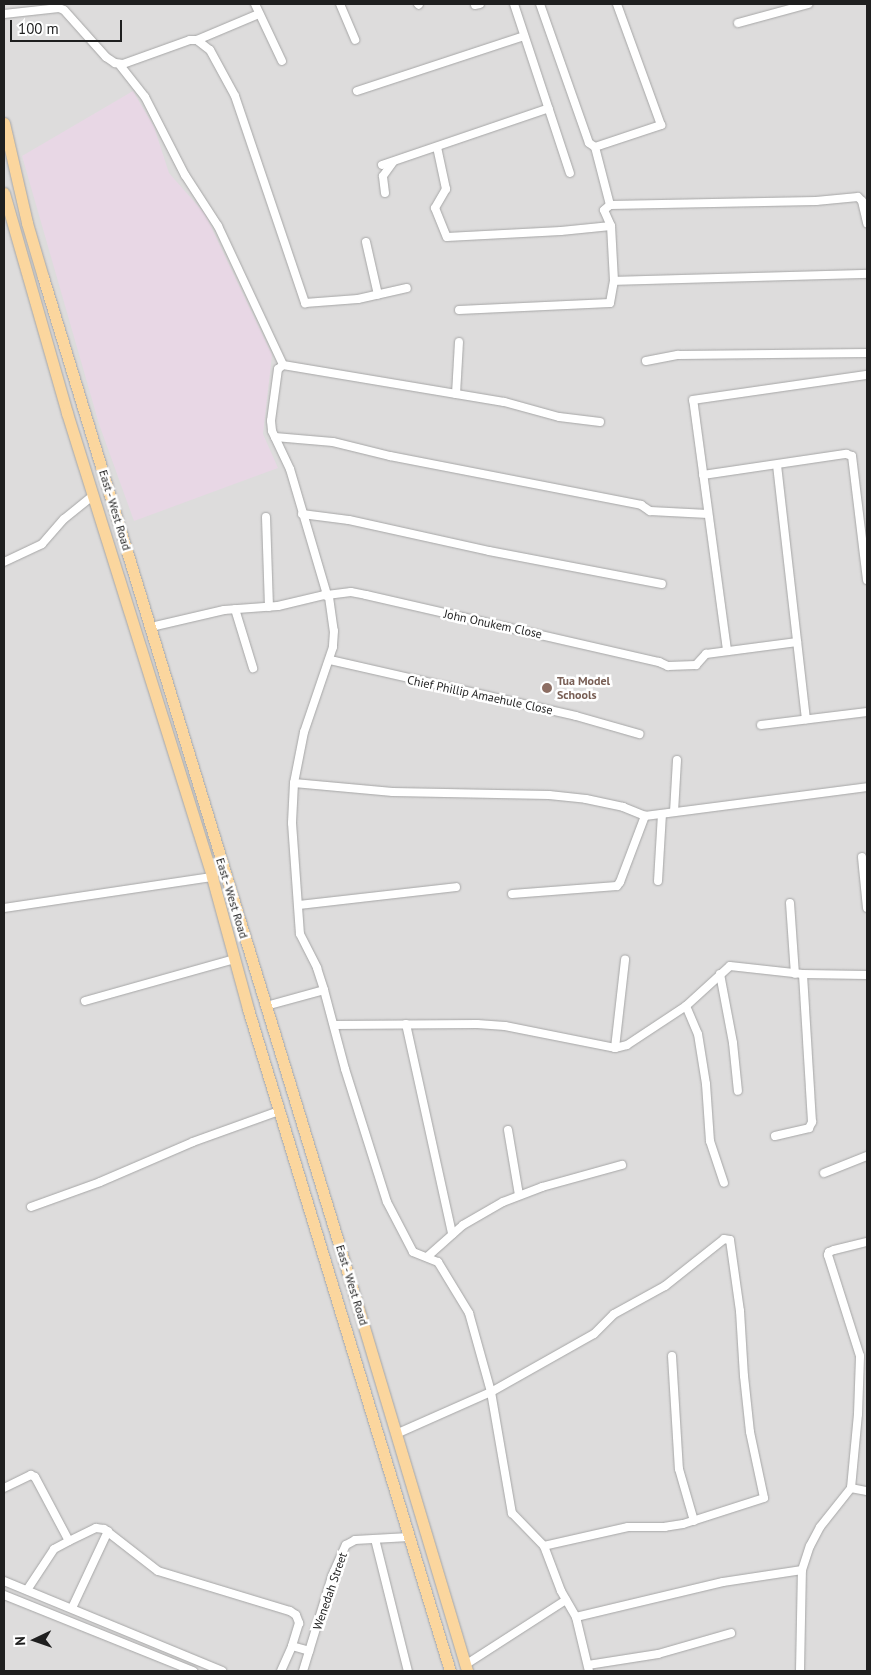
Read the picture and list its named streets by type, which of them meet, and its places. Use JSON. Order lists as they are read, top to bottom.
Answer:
{
  "streets": {
    "main road": ["East - West Road"],
    "street": ["John Onukem Close", "Chief Phillip Amaehule Close", "Wenedah Street"]
  },
  "crossings": [
    ["East - West Road", "John Onukem Close"],
    ["East - West Road", "Wenedah Street"]
  ],
  "places": ["Tua Model Schools"],
  "scale_bar": "100 m",
  "north": "left"
}
